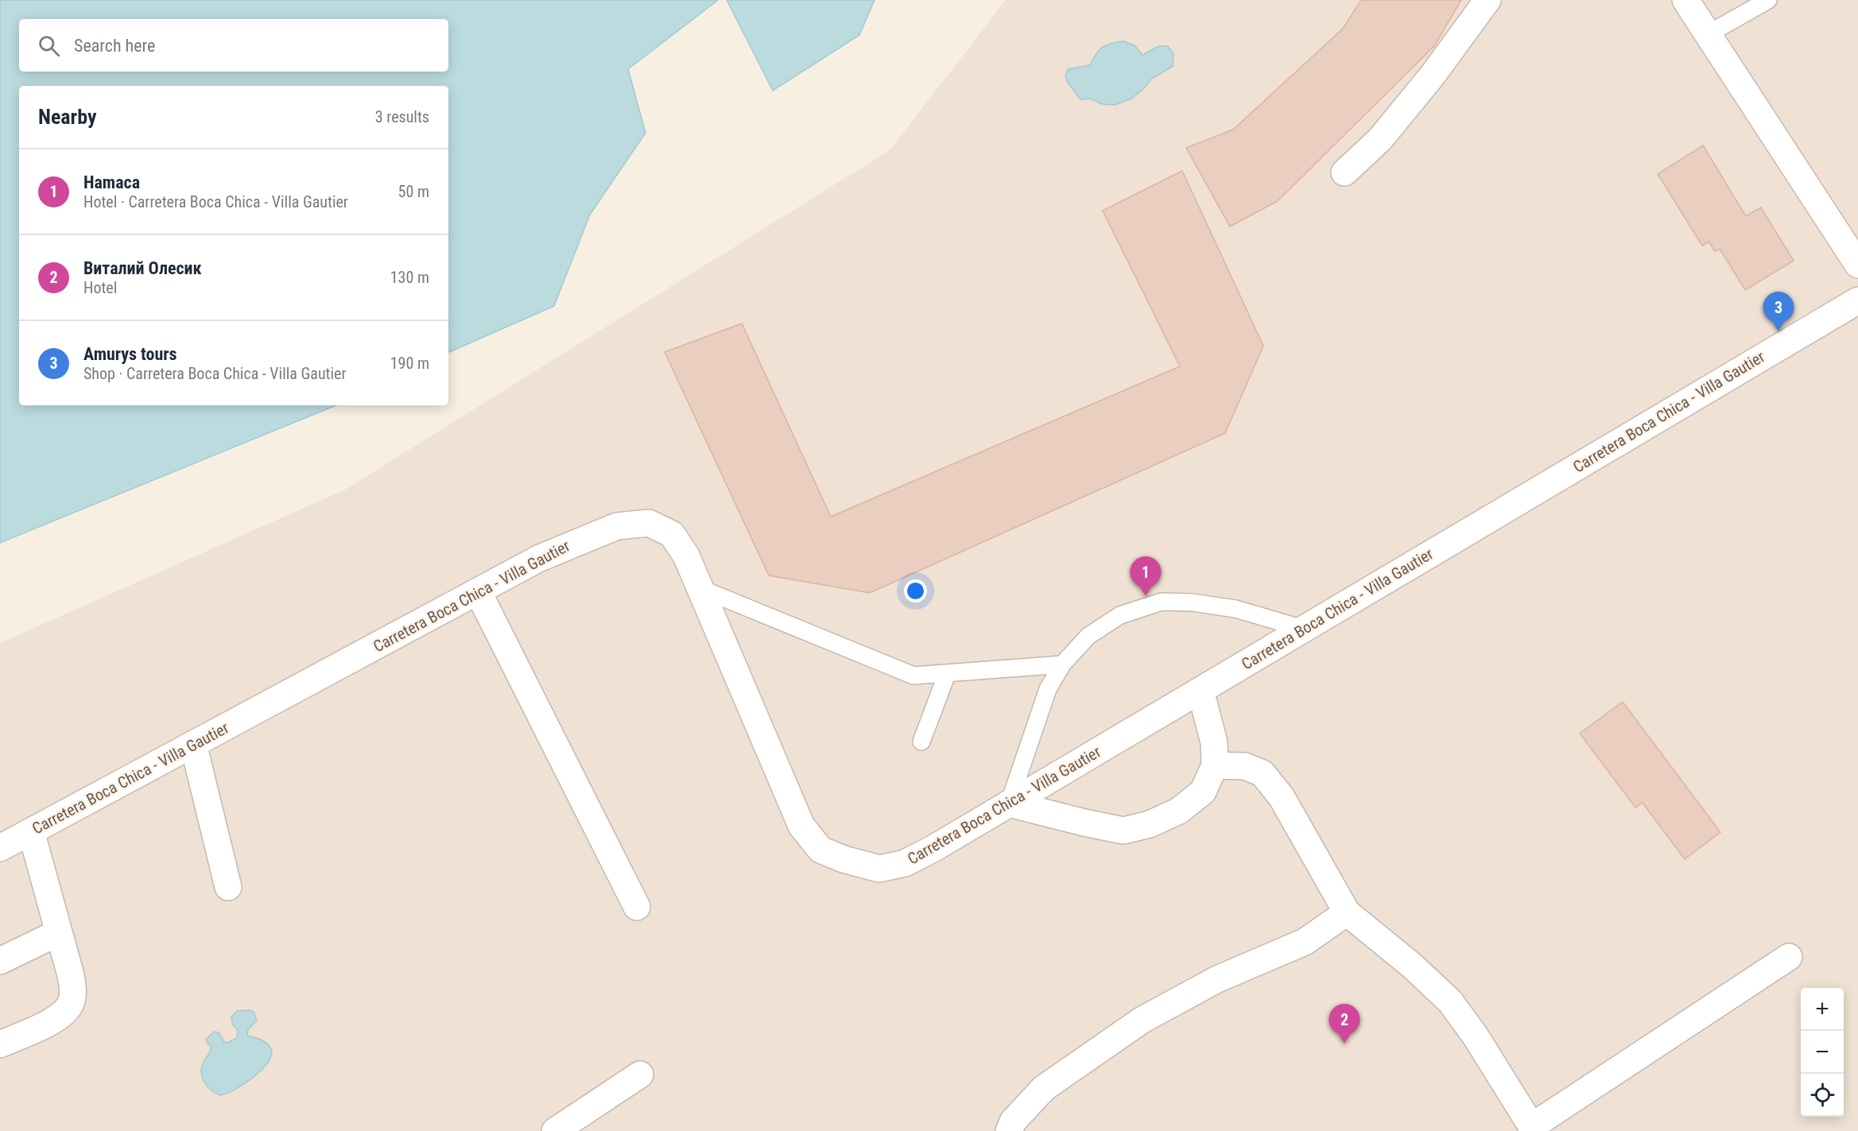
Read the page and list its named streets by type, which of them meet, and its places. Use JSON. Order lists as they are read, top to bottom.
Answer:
{
  "streets": {
    "street": ["Carretera Boca Chica - Villa Gautier"]
  },
  "page": {
    "search": "Search here",
    "heading": ["Nearby", "3 results"],
    "list": [
      {
        "mark": "1",
        "name": "Hamaca",
        "note": "Hotel · Carretera Boca Chica - Villa Gautier",
        "value": "50 m"
      },
      {
        "mark": "2",
        "name": "Виталий Олесик",
        "note": "Hotel",
        "value": "130 m"
      },
      {
        "mark": "3",
        "name": "Amurys tours",
        "note": "Shop · Carretera Boca Chica - Villa Gautier",
        "value": "190 m"
      }
    ],
    "pins": ["3", "1", "2"],
    "map_buttons": ["+", "−"]
  }
}
